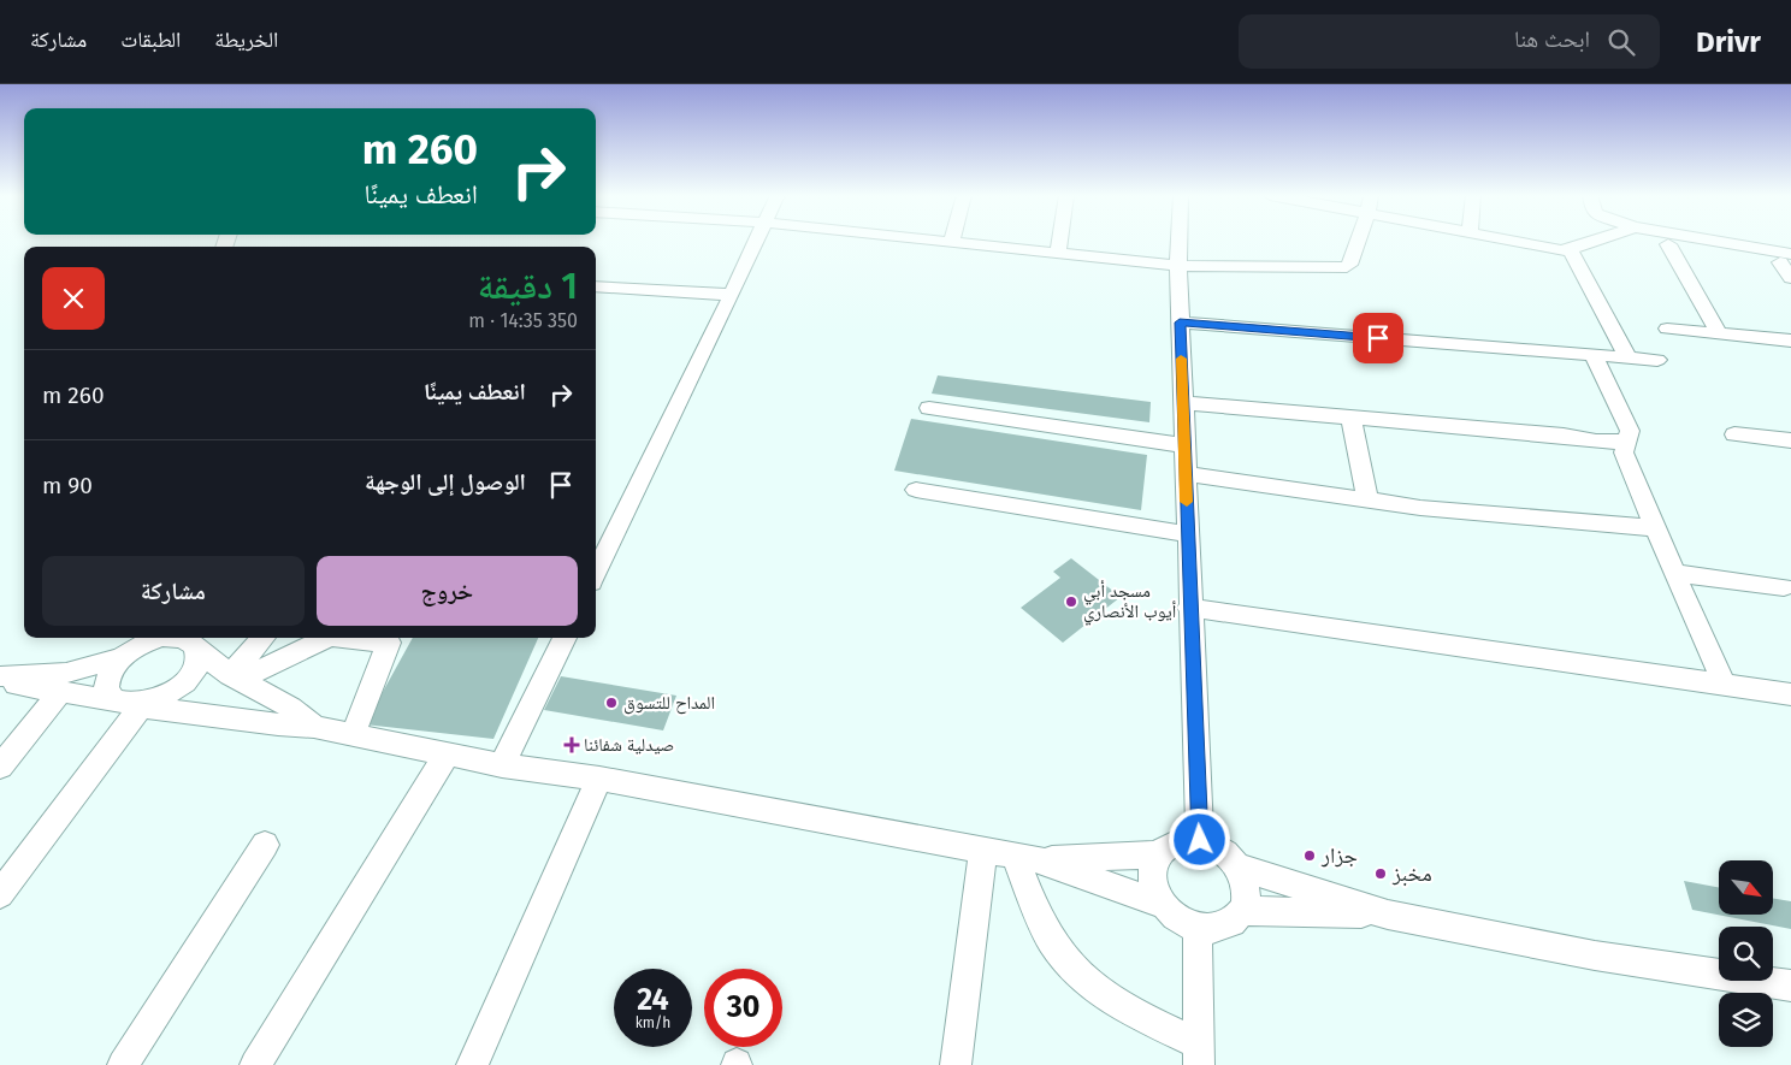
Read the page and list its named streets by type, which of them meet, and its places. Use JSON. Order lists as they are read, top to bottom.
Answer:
{
  "places": {
    "other": [
      "مسجد أبي أيوب الأنصاري",
      "المداح للتسوق",
      "جزار",
      "مخبز"
    ],
    "health": ["صيدلية شفائنا"]
  },
  "north": "bottom right",
  "page": {
    "header": "Drivr",
    "search": "ابحث هنا",
    "nav": ["الخريطة", "الطبقات", "مشاركة"],
    "turn": ["260 m", "انعطف يمينًا"],
    "heading": ["1 دقيقة", "350 m · 14:35"],
    "list": [
      {
        "name": "انعطف يمينًا",
        "value": "260 m"
      },
      {
        "name": "الوصول إلى الوجهة",
        "value": "90 m"
      }
    ],
    "buttons": ["خروج", "مشاركة"],
    "speed": "24 km/h",
    "limit": "30"
  }
}
